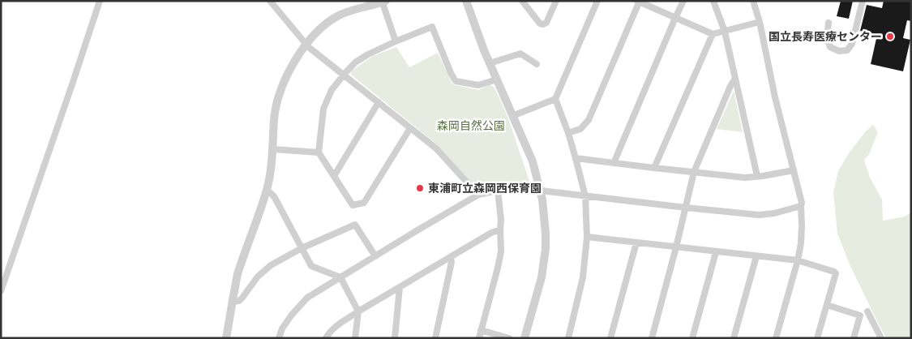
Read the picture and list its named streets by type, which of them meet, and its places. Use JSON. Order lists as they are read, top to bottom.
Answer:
{
  "parks": ["森岡自然公園"],
  "places": ["国立長寿医療センター", "東浦町立森岡西保育園"]
}
